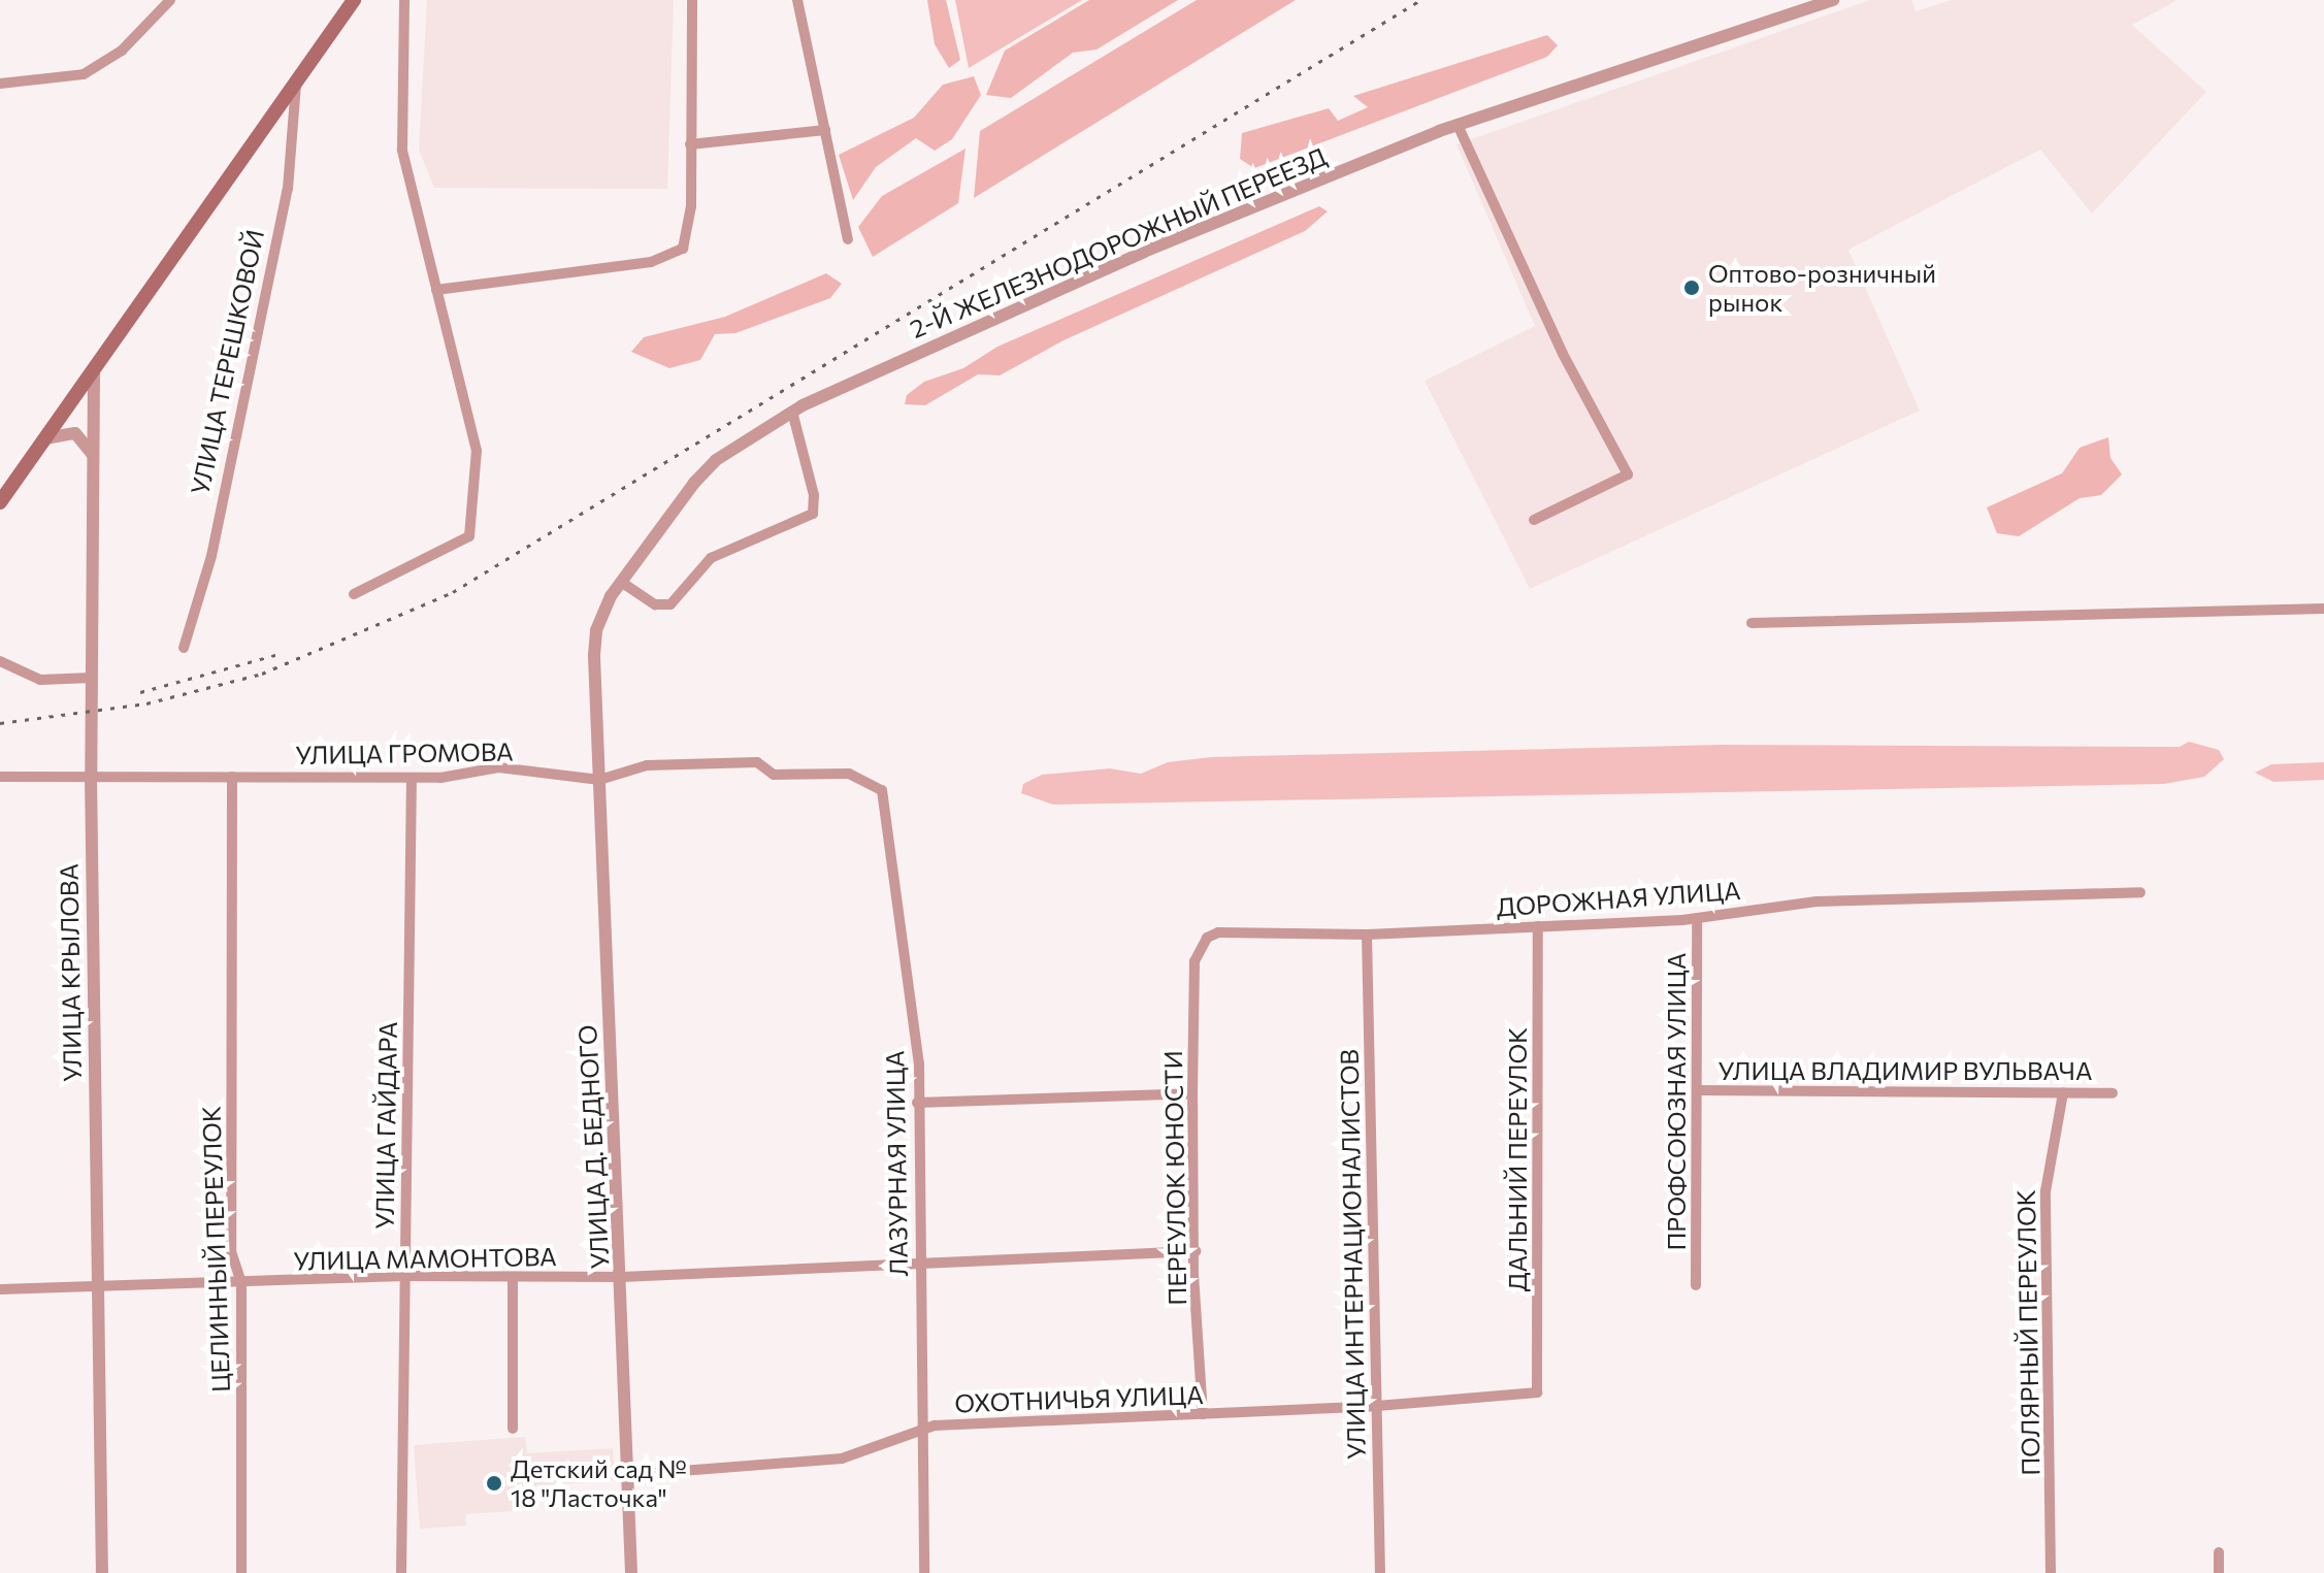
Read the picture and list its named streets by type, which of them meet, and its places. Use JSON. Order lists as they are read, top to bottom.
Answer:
{
  "streets": {
    "main road": ["УЛИЦА ТЕРЕШКОВОЙ"],
    "street": [
      "2-Й ЖЕЛЕЗНОДОРОЖНЫЙ ПЕРЕЕЗД",
      "УЛИЦА ГРОМОВА",
      "ДОРОЖНАЯ УЛИЦА",
      "УЛИЦА КРЫЛОВА",
      "УЛИЦА ВЛАДИМИР ВУЛЬВАЧА",
      "ПРОФСОЮЗНАЯ УЛИЦА",
      "УЛИЦА ГАЙДАРА",
      "УЛИЦА Д. БЕДНОГО",
      "ДАЛЬНИЙ ПЕРЕУЛОК",
      "ЛАЗУРНАЯ УЛИЦА",
      "ПЕРЕУЛОК ЮНОСТИ",
      "ЦЕЛИННЫЙ ПЕРЕУЛОК",
      "УЛИЦА ИНТЕРНАЦИОНАЛИСТОВ",
      "УЛИЦА МАМОНТОВА",
      "ПОЛЯРНЫЙ ПЕРЕУЛОК",
      "ОХОТНИЧЬЯ УЛИЦА"
    ]
  },
  "crossings": [
    ["2-Й ЖЕЛЕЗНОДОРОЖНЫЙ ПЕРЕЕЗД", "УЛИЦА Д. БЕДНОГО"],
    ["УЛИЦА ТЕРЕШКОВОЙ", "УЛИЦА КРЫЛОВА"],
    ["УЛИЦА ГРОМОВА", "УЛИЦА КРЫЛОВА"],
    ["УЛИЦА ГРОМОВА", "УЛИЦА ГАЙДАРА"],
    ["УЛИЦА ГРОМОВА", "УЛИЦА Д. БЕДНОГО"],
    ["УЛИЦА ГРОМОВА", "ЛАЗУРНАЯ УЛИЦА"],
    ["УЛИЦА ГРОМОВА", "ЦЕЛИННЫЙ ПЕРЕУЛОК"],
    ["ДОРОЖНАЯ УЛИЦА", "ПРОФСОЮЗНАЯ УЛИЦА"],
    ["ДОРОЖНАЯ УЛИЦА", "ДАЛЬНИЙ ПЕРЕУЛОК"],
    ["ДОРОЖНАЯ УЛИЦА", "ПЕРЕУЛОК ЮНОСТИ"],
    ["ДОРОЖНАЯ УЛИЦА", "УЛИЦА ИНТЕРНАЦИОНАЛИСТОВ"],
    ["УЛИЦА КРЫЛОВА", "УЛИЦА МАМОНТОВА"],
    ["УЛИЦА ВЛАДИМИР ВУЛЬВАЧА", "ПРОФСОЮЗНАЯ УЛИЦА"],
    ["УЛИЦА ВЛАДИМИР ВУЛЬВАЧА", "ПОЛЯРНЫЙ ПЕРЕУЛОК"],
    ["УЛИЦА ГАЙДАРА", "УЛИЦА МАМОНТОВА"],
    ["УЛИЦА Д. БЕДНОГО", "УЛИЦА МАМОНТОВА"],
    ["УЛИЦА Д. БЕДНОГО", "ОХОТНИЧЬЯ УЛИЦА"],
    ["ДАЛЬНИЙ ПЕРЕУЛОК", "ОХОТНИЧЬЯ УЛИЦА"],
    ["ЛАЗУРНАЯ УЛИЦА", "УЛИЦА МАМОНТОВА"],
    ["ЛАЗУРНАЯ УЛИЦА", "ОХОТНИЧЬЯ УЛИЦА"],
    ["ПЕРЕУЛОК ЮНОСТИ", "УЛИЦА МАМОНТОВА"],
    ["ПЕРЕУЛОК ЮНОСТИ", "ОХОТНИЧЬЯ УЛИЦА"],
    ["ЦЕЛИННЫЙ ПЕРЕУЛОК", "УЛИЦА МАМОНТОВА"],
    ["УЛИЦА ИНТЕРНАЦИОНАЛИСТОВ", "ОХОТНИЧЬЯ УЛИЦА"]
  ],
  "places": ["Оптово-розничный рынок", "Детский сад № 18 \"Ласточка\""]
}
